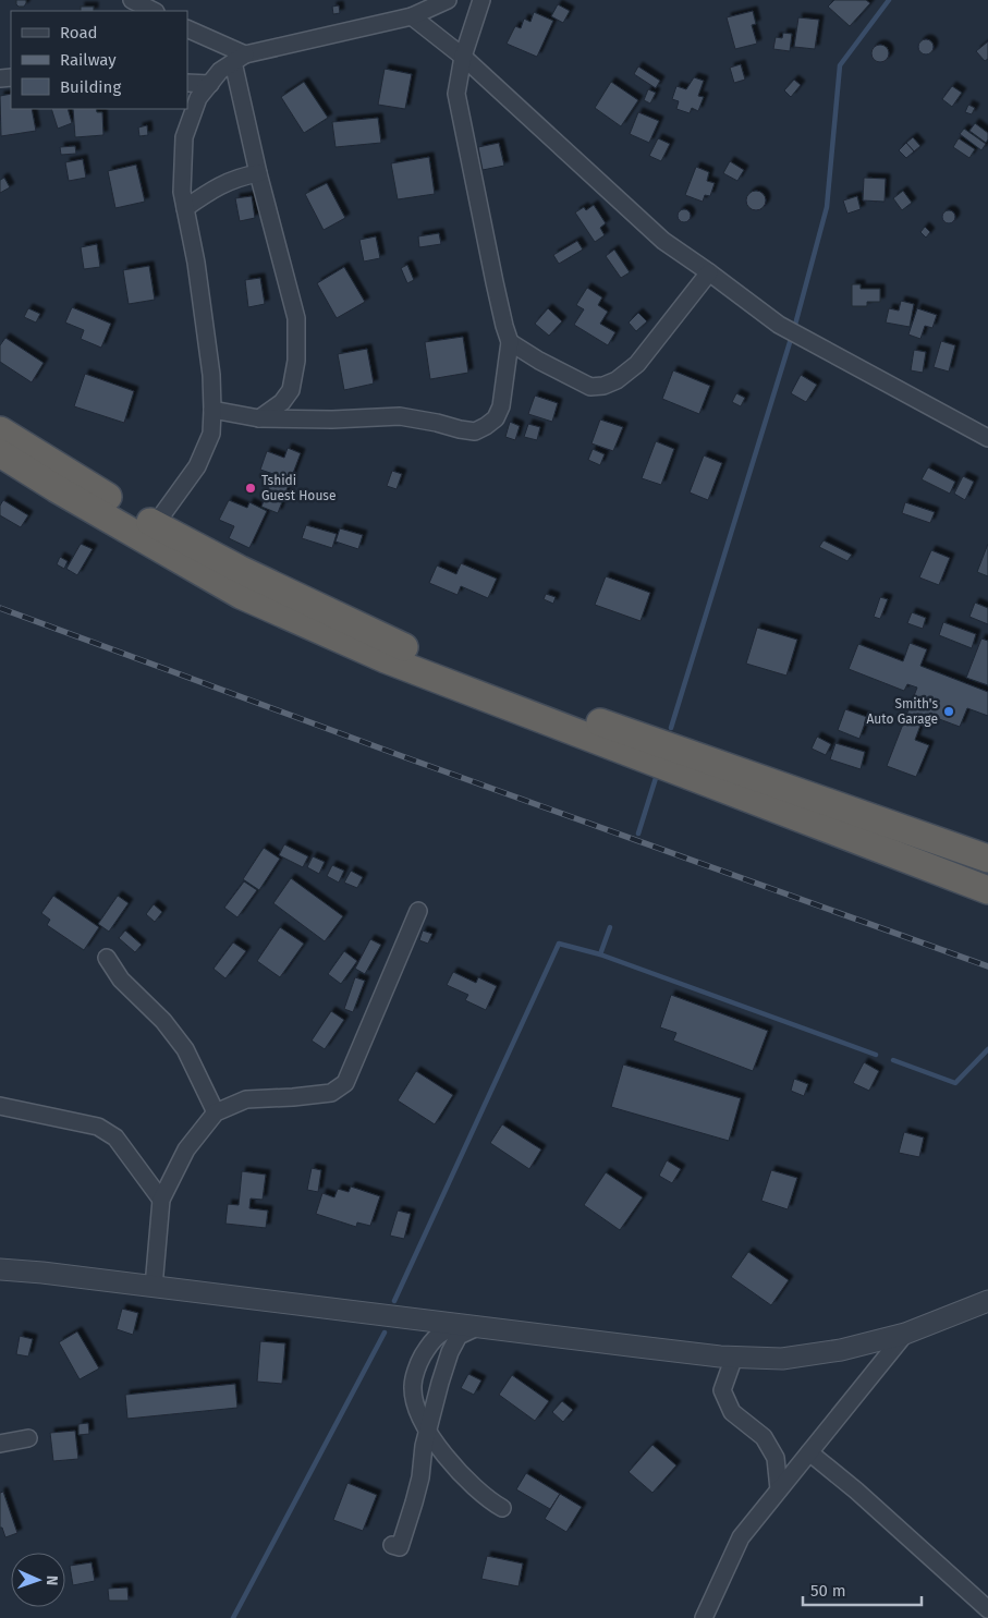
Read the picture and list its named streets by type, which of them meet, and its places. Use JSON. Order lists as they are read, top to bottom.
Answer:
{
  "places": ["Tshidi Guest House", "Smith's Auto Garage"],
  "legend": ["Road", "Railway", "Building"],
  "scale_bar": "50 m",
  "north": "right"
}
